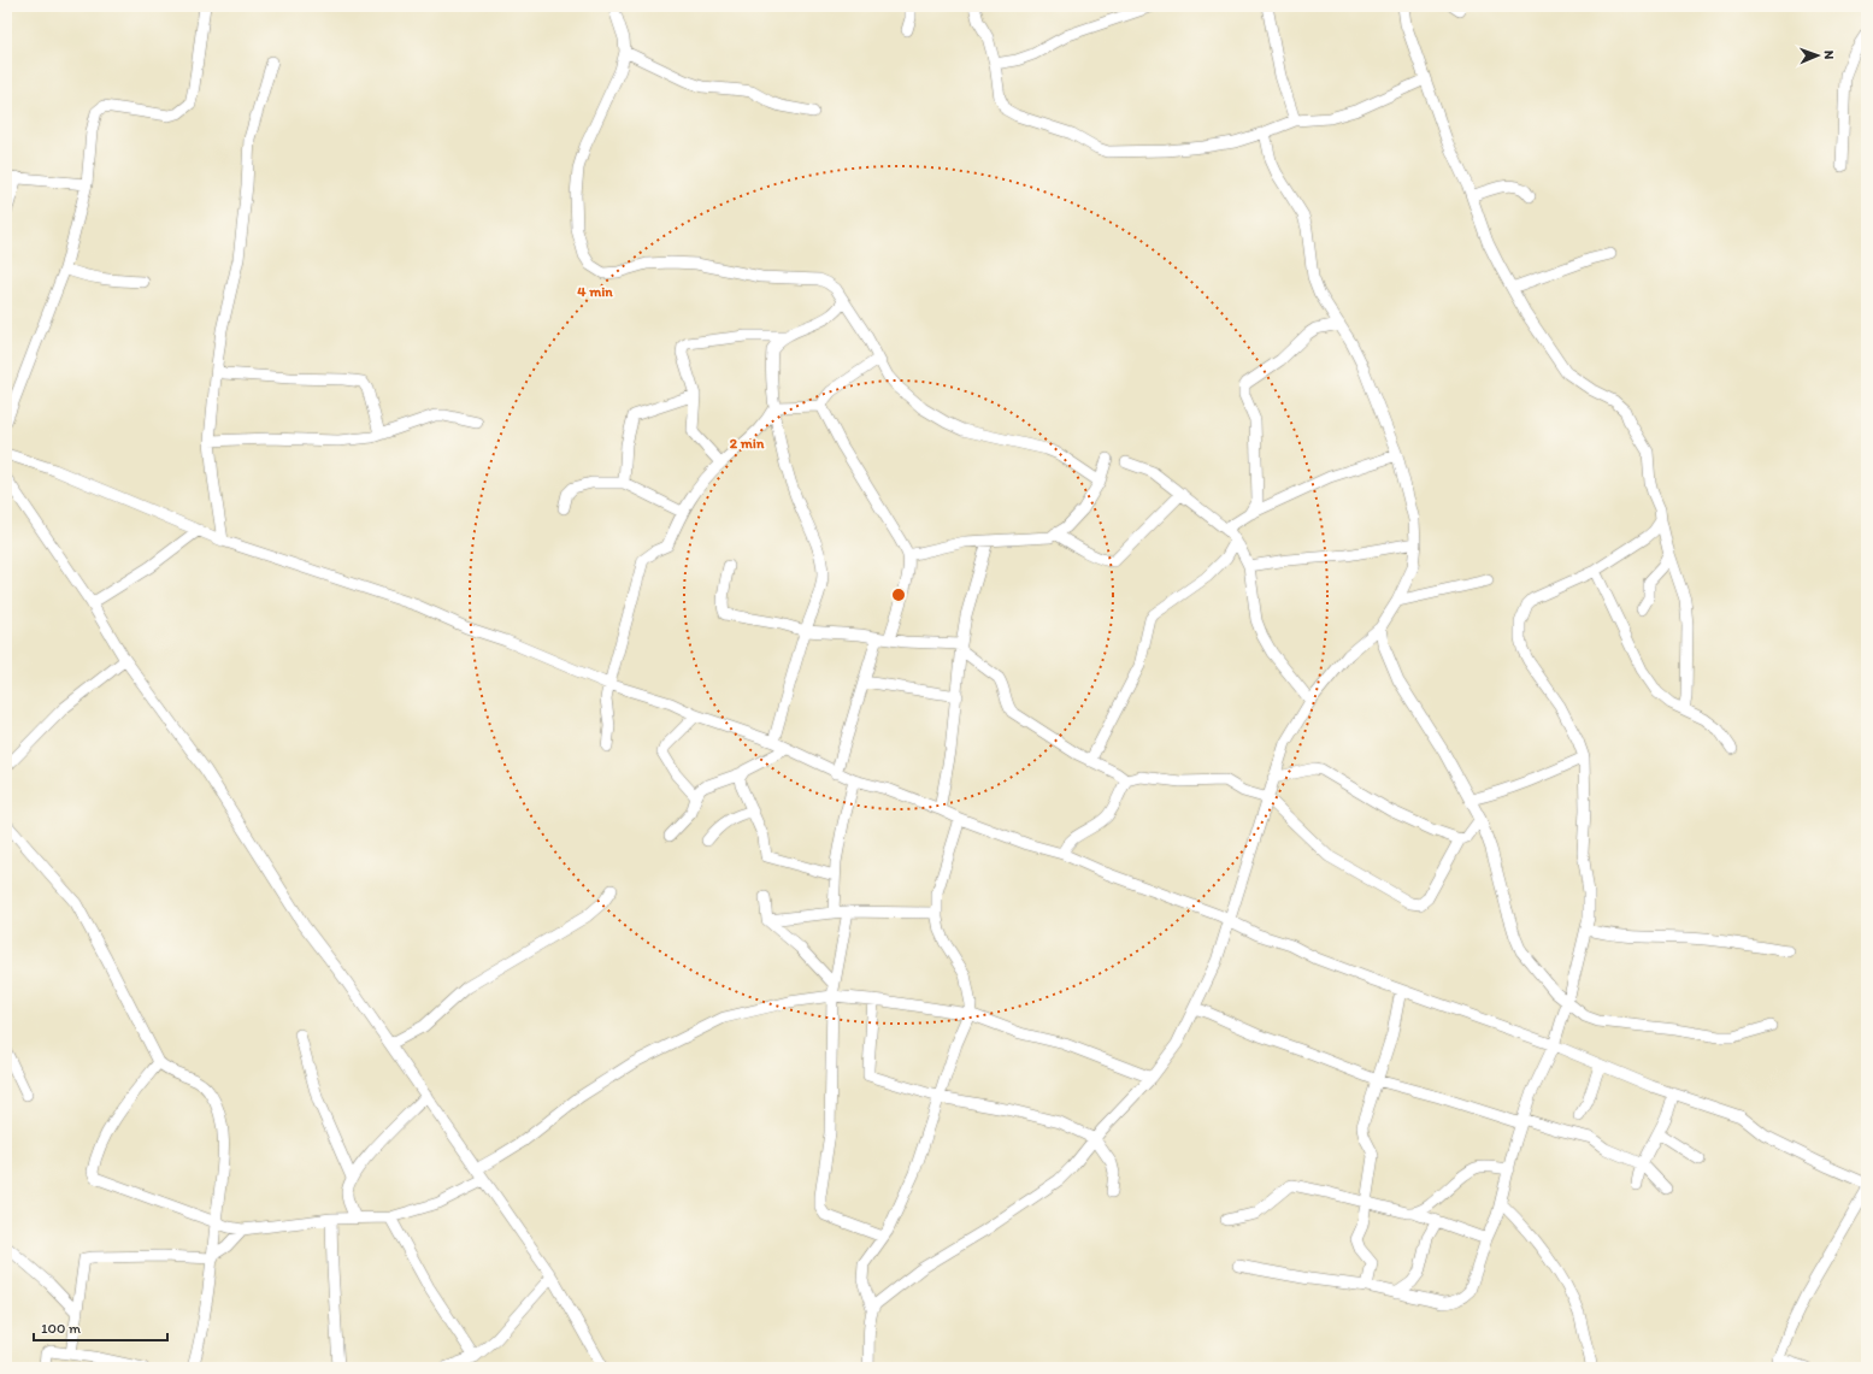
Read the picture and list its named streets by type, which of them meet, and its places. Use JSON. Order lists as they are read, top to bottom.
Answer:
{
  "scale_bar": "100 m",
  "north": "right",
  "rings": ["4 min", "2 min"]
}
